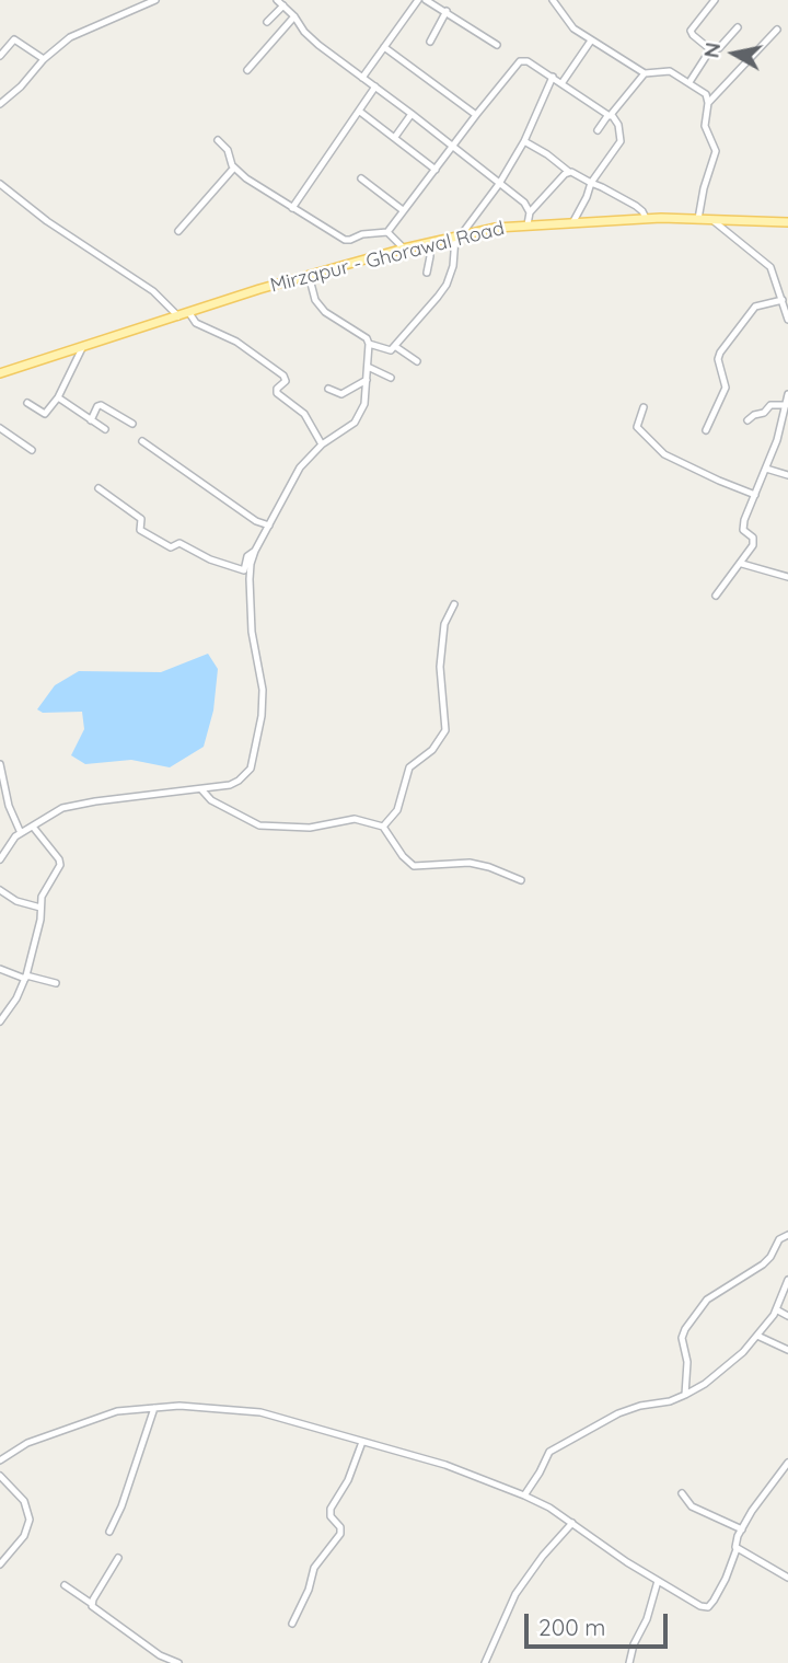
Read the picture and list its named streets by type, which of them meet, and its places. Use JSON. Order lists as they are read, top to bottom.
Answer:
{
  "streets": {
    "main road": ["Mirzapur - Ghorawal Road"]
  },
  "scale_bar": "200 m",
  "north": "left"
}
